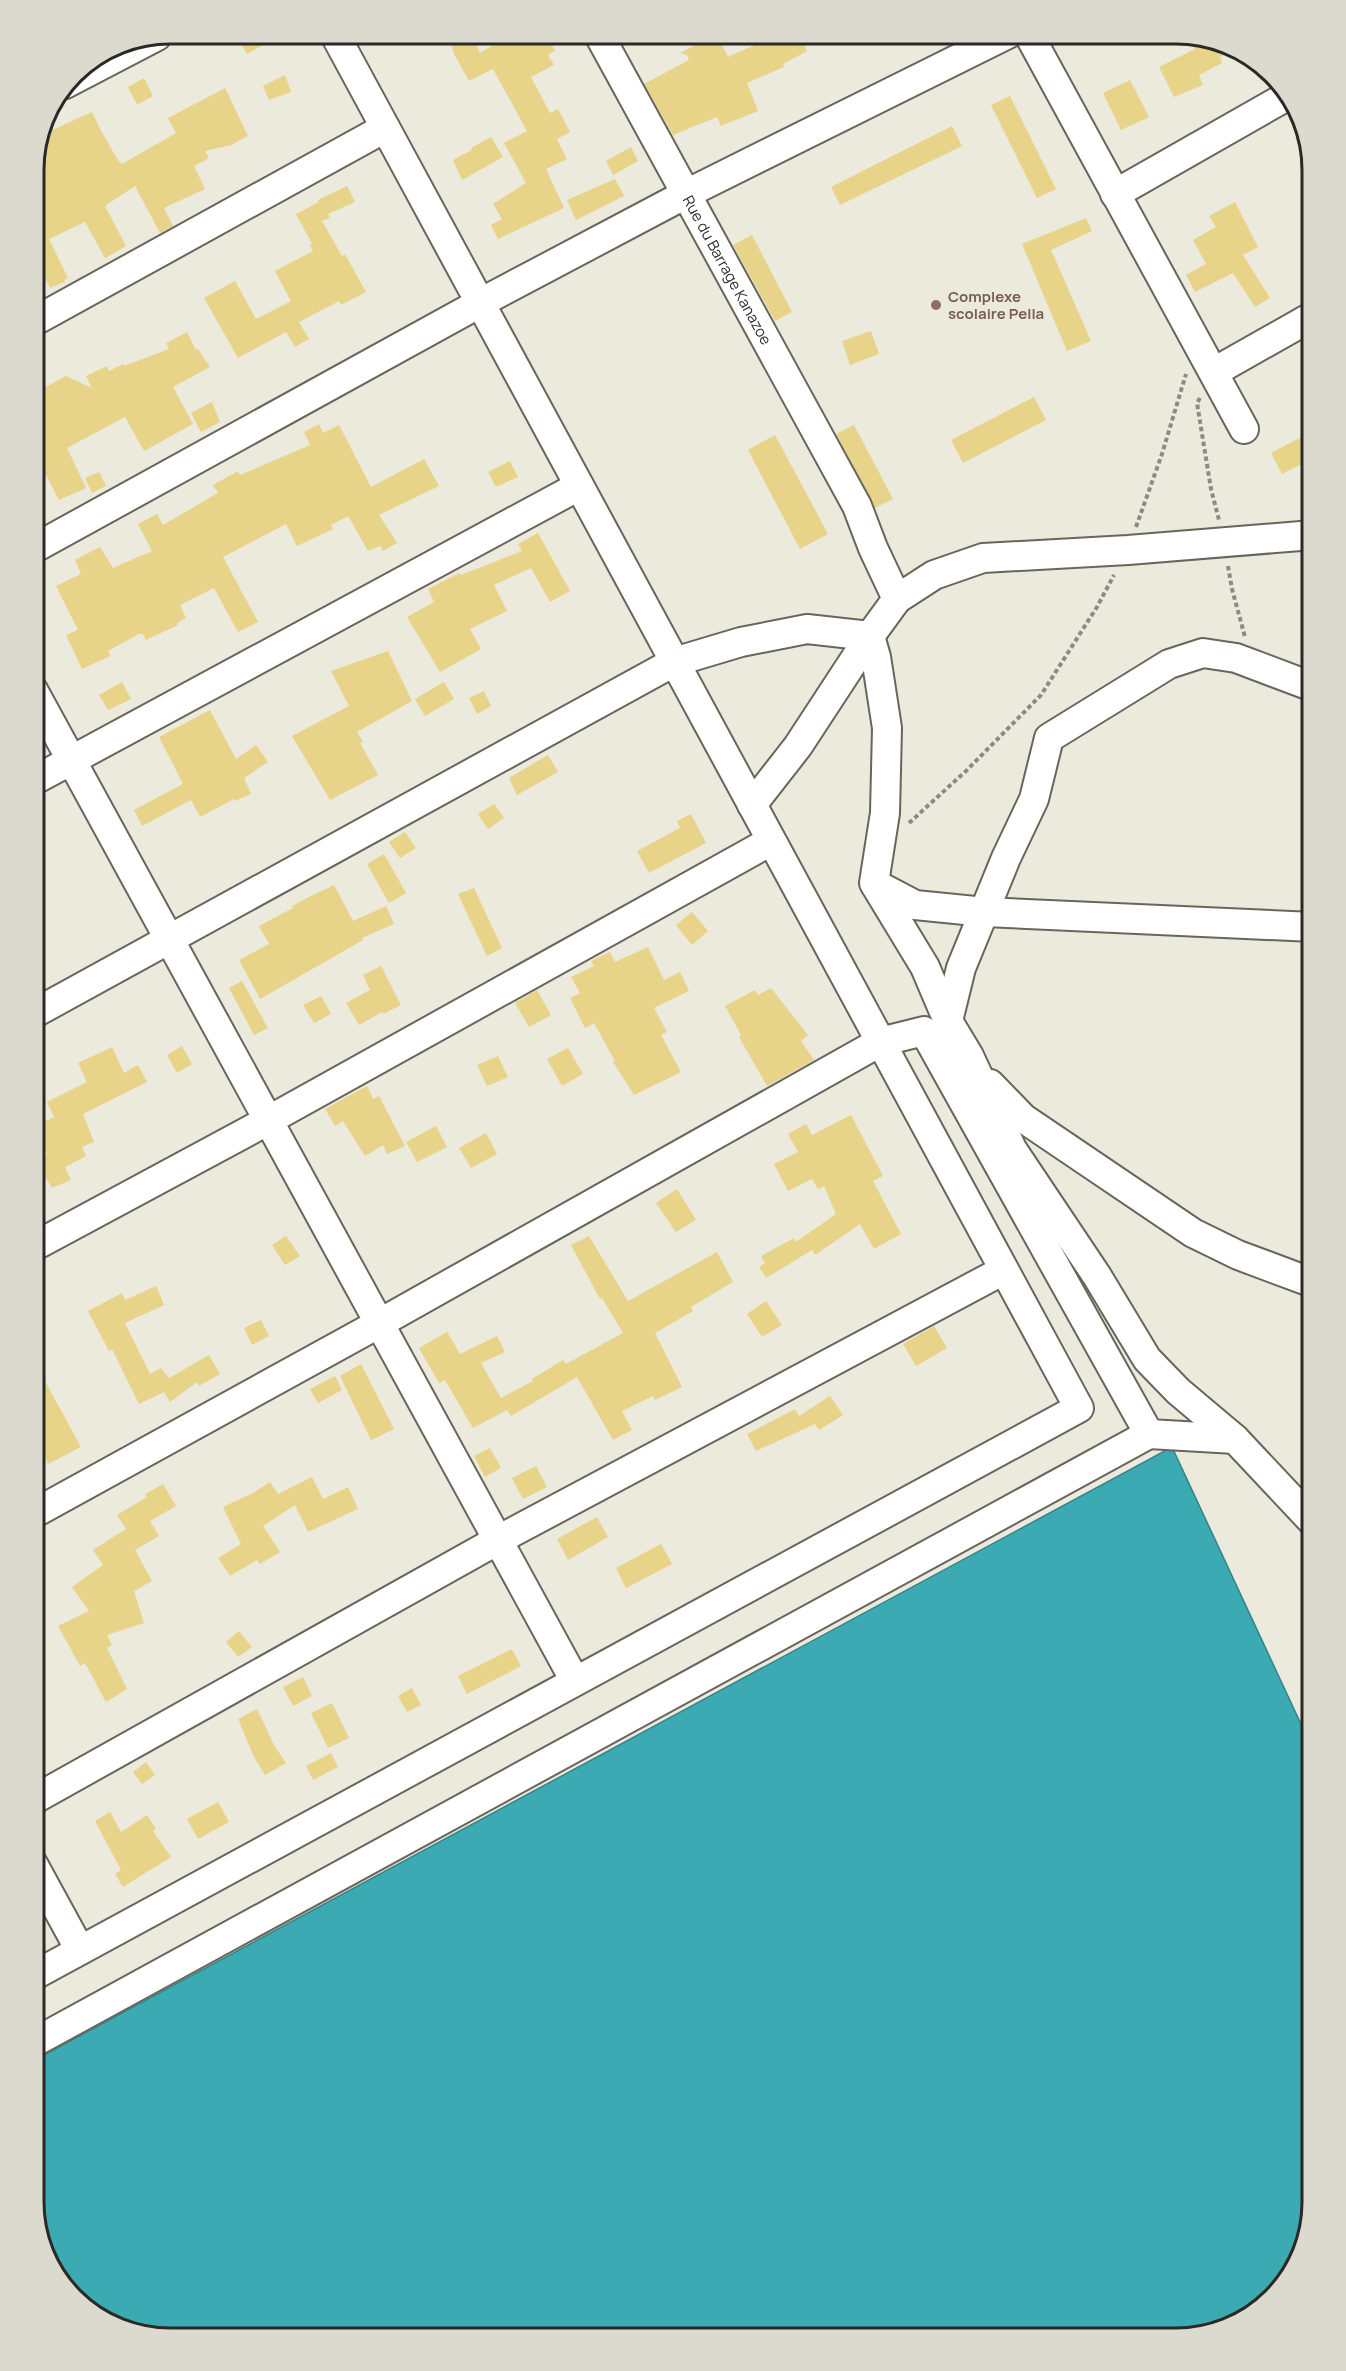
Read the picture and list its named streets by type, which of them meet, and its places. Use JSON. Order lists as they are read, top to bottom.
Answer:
{
  "streets": {
    "street": ["Rue du Barrage Kanazoe"]
  },
  "places": ["Complexe scolaire Pella"]
}
